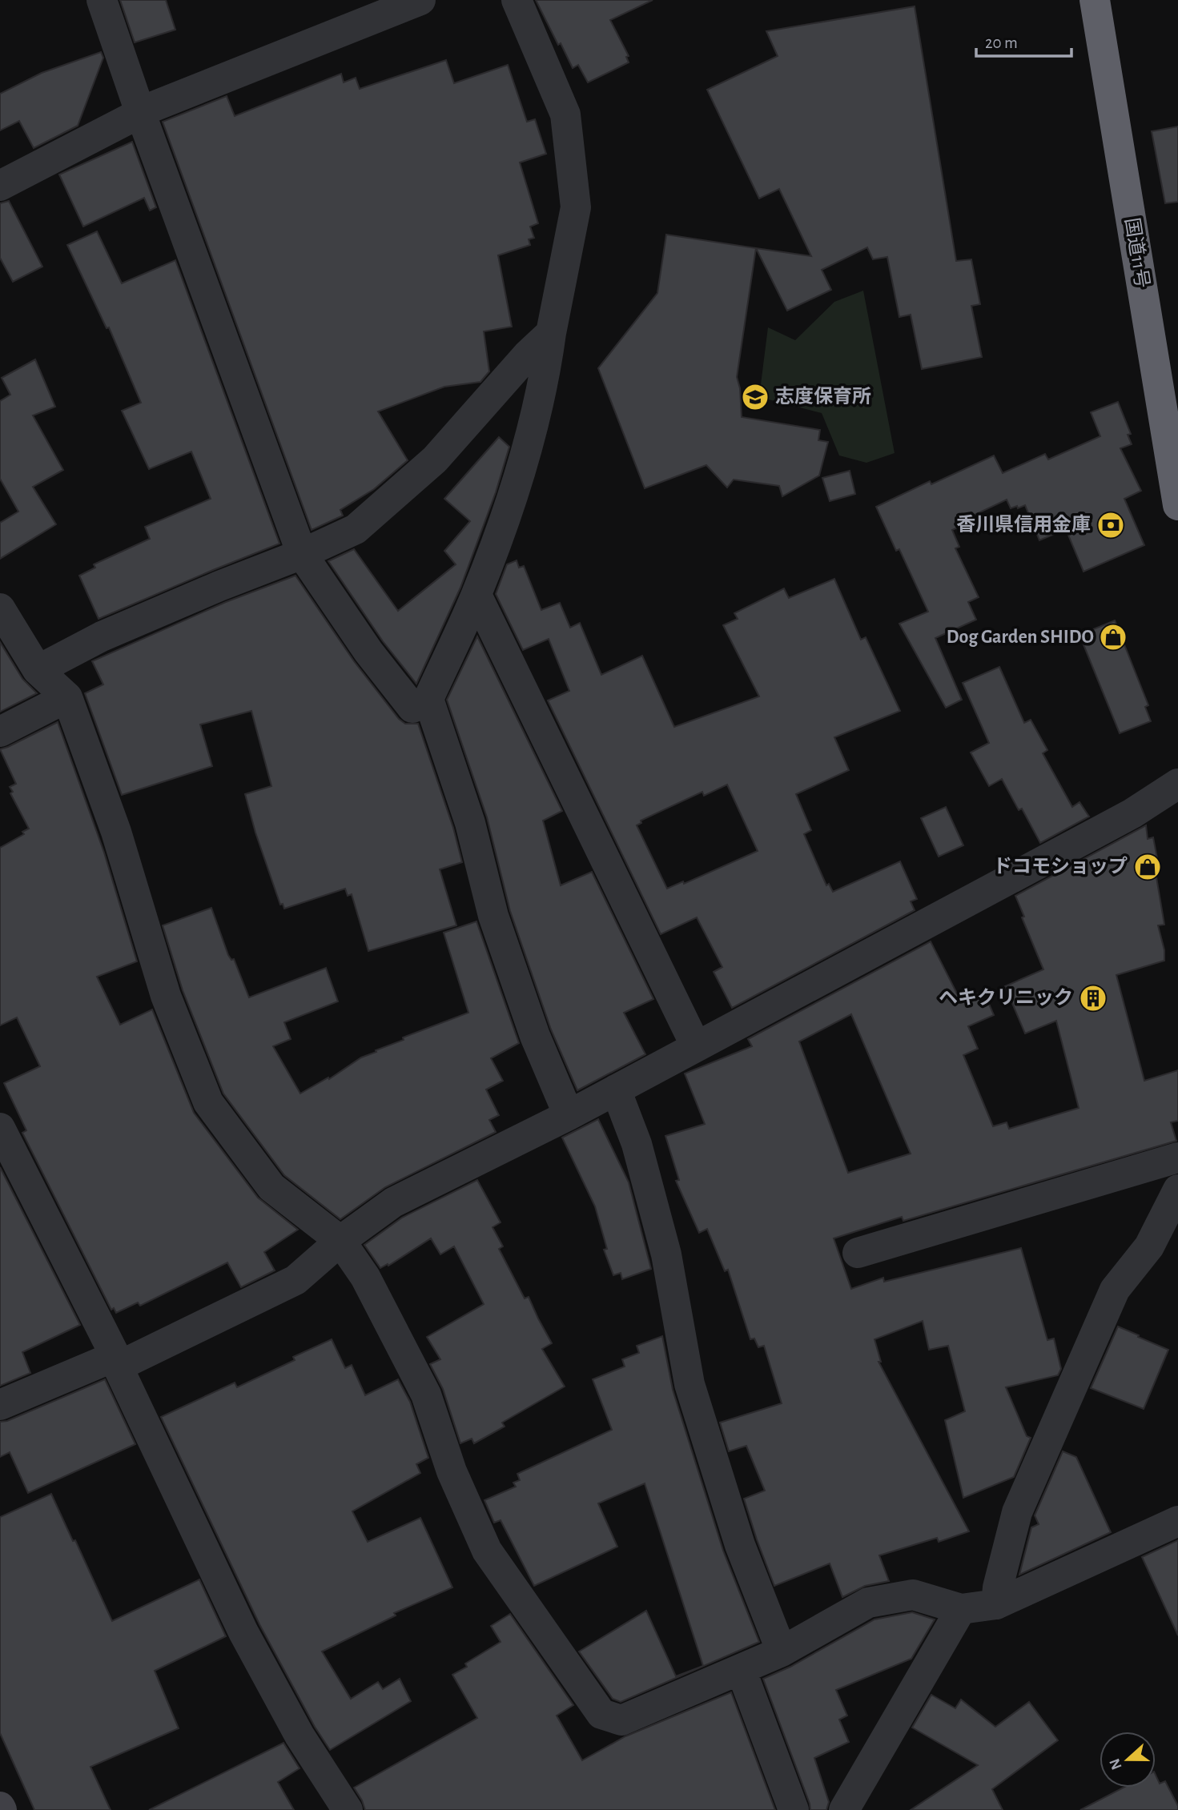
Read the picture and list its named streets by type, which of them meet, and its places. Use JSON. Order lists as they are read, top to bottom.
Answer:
{
  "streets": {
    "highway": ["国道11号"]
  },
  "places": {
    "school or university": ["志度保育所"],
    "bank": ["香川県信用金庫"],
    "shop": ["Dog Garden SHIDO", "ドコモショップ"],
    "building": ["ヘキクリニック"]
  },
  "scale_bar": "20 m",
  "north": "left"
}
